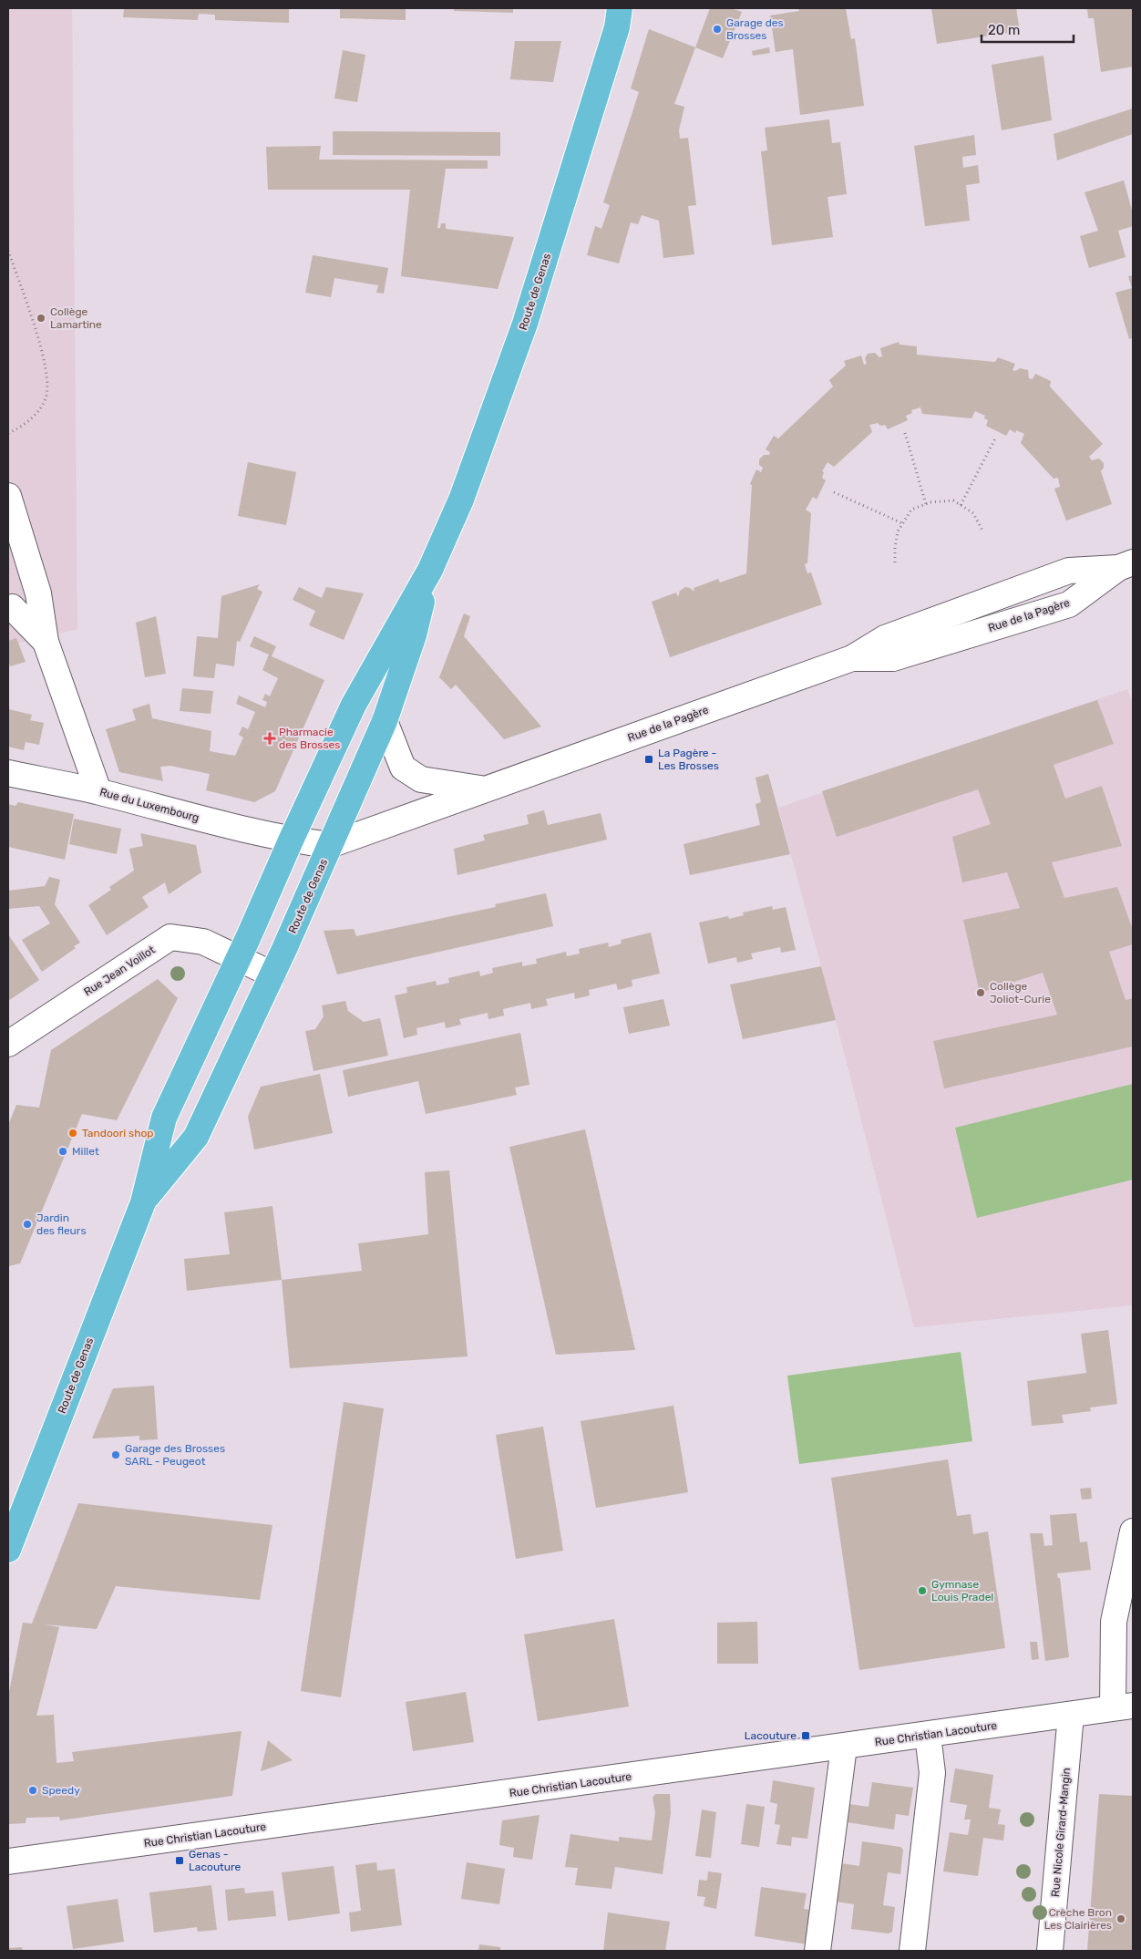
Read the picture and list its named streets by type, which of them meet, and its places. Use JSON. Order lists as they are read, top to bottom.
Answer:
{
  "streets": {
    "main road": ["Route de Genas"],
    "street": [
      "Rue de la Pagère",
      "Rue du Luxembourg",
      "Rue Jean Voillot",
      "Rue Christian Lacouture",
      "Rue Nicole Girard-Mangin"
    ]
  },
  "crossings": [
    ["Route de Genas", "Rue de la Pagère"],
    ["Route de Genas", "Rue du Luxembourg"],
    ["Route de Genas", "Rue Jean Voillot"],
    ["Rue de la Pagère", "Rue du Luxembourg"],
    ["Rue Christian Lacouture", "Rue Nicole Girard-Mangin"]
  ],
  "places": {
    "other": [
      "Garage des Brosses",
      "Collège Lamartine",
      "Collège Joliot-Curie",
      "Tandoori shop",
      "Millet",
      "Jardin des fleurs",
      "Garage des Brosses SARL - Peugeot",
      "Gymnase Louis Pradel",
      "Speedy",
      "Crèche Bron Les Clairières"
    ],
    "health": ["Pharmacie des Brosses"],
    "transit": ["La Pagère - Les Brosses", "Lacouture", "Genas - Lacouture"]
  },
  "scale_bar": "20 m"
}
